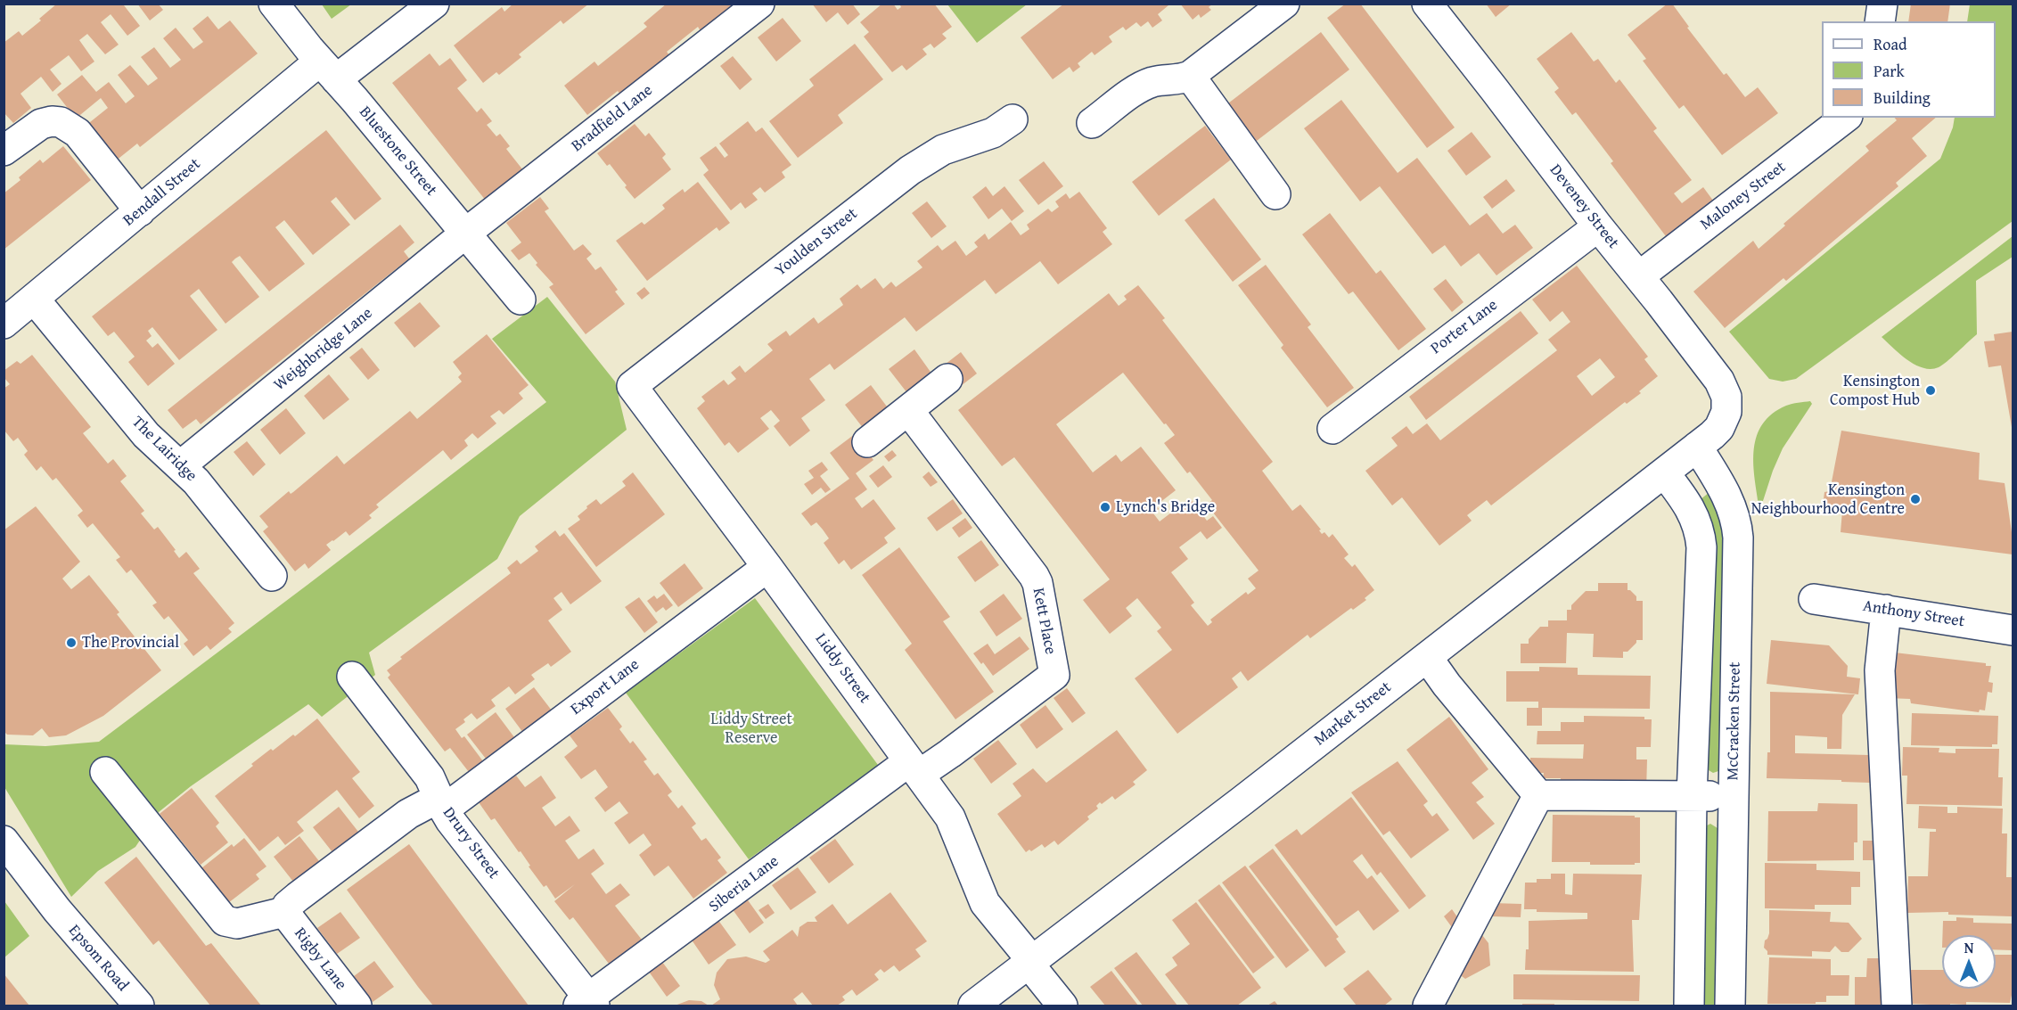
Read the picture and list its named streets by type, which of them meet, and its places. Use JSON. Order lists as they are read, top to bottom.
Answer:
{
  "streets": {
    "street": [
      "Bradfield Lane",
      "Bluestone Street",
      "Bendall Street",
      "Maloney Street",
      "Deveney Street",
      "Youlden Street",
      "Porter Lane",
      "Weighbridge Lane",
      "The Lairidge",
      "Anthony Street",
      "Kett Place",
      "Liddy Street",
      "Export Lane",
      "Market Street",
      "McCracken Street",
      "Drury Street",
      "Siberia Lane",
      "Epsom Road",
      "Rigby Lane"
    ]
  },
  "crossings": [
    ["Bradfield Lane", "Bluestone Street"],
    ["Bradfield Lane", "Weighbridge Lane"],
    ["Bluestone Street", "Bendall Street"],
    ["Bluestone Street", "Weighbridge Lane"],
    ["Bendall Street", "The Lairidge"],
    ["Maloney Street", "Deveney Street"],
    ["Deveney Street", "Porter Lane"],
    ["Deveney Street", "Market Street"],
    ["Youlden Street", "Liddy Street"],
    ["Weighbridge Lane", "The Lairidge"],
    ["Kett Place", "Liddy Street"],
    ["Kett Place", "Siberia Lane"],
    ["Liddy Street", "Export Lane"],
    ["Liddy Street", "Market Street"],
    ["Liddy Street", "Siberia Lane"],
    ["Export Lane", "Drury Street"],
    ["Export Lane", "Rigby Lane"],
    ["Market Street", "McCracken Street"],
    ["Drury Street", "Siberia Lane"]
  ],
  "parks": ["Liddy Street Reserve"],
  "places": [
    "Kensington Compost Hub",
    "Kensington Neighbourhood Centre",
    "Lynch's Bridge",
    "The Provincial"
  ],
  "legend": ["Road", "Park", "Building"],
  "north": "top"
}
